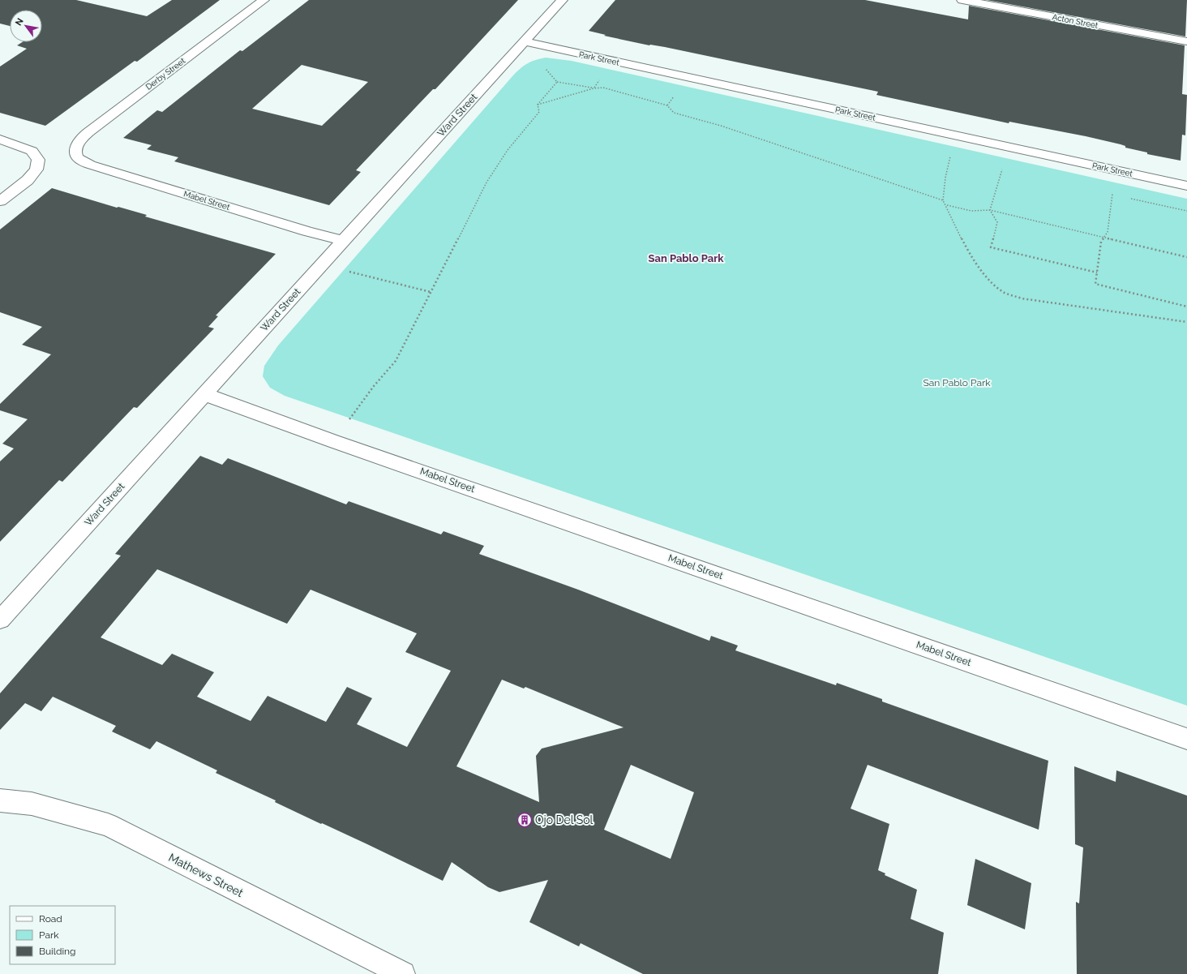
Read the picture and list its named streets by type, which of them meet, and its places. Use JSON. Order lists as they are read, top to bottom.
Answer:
{
  "streets": {
    "street": [
      "Acton Street",
      "Park Street",
      "Derby Street",
      "Ward Street",
      "Mabel Street",
      "Mathews Street"
    ]
  },
  "crossings": [
    ["Park Street", "Ward Street"],
    ["Derby Street", "Mabel Street"],
    ["Ward Street", "Mabel Street"]
  ],
  "districts": ["San Pablo Park"],
  "parks": ["San Pablo Park"],
  "places": {
    "building": ["Ojo Del Sol"]
  },
  "legend": ["Road", "Park", "Building"],
  "north": "top left"
}
